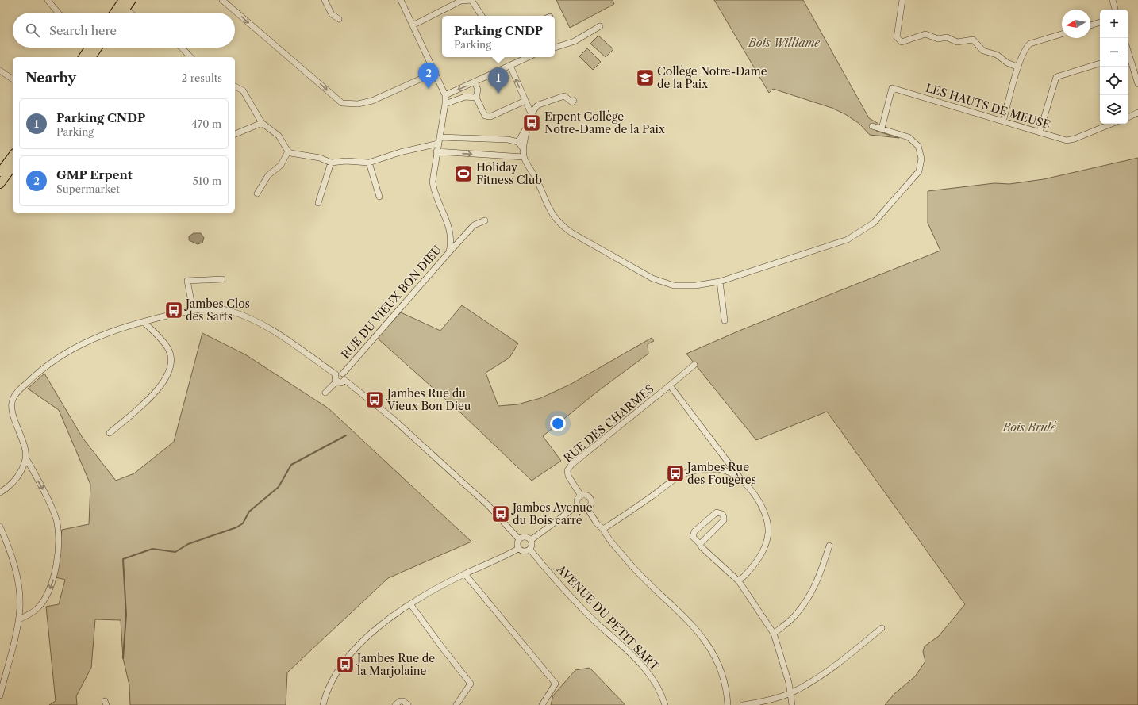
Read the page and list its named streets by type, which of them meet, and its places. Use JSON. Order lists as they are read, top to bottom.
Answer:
{
  "streets": {
    "street": [
      "LES HAUTS DE MEUSE",
      "RUE DU VIEUX BON DIEU",
      "RUE DES CHARMES",
      "AVENUE DU PETIT SART"
    ]
  },
  "parks": ["Bois Williame", "Bois Brulé"],
  "places": {
    "school or university": ["Collège Notre-Dame de la Paix"],
    "bus stop": [
      "Erpent Collège Notre-Dame de la Paix",
      "Jambes Clos des Sarts",
      "Jambes Rue du Vieux Bon Dieu",
      "Jambes Rue des Fougères",
      "Jambes Avenue du Bois carré",
      "Jambes Rue de la Marjolaine"
    ],
    "sports": ["Holiday Fitness Club"]
  },
  "north": "left",
  "page": {
    "map_buttons": ["+", "−"],
    "search": "Search here",
    "popup": ["Parking CNDP", "Parking"],
    "heading": ["Nearby", "2 results"],
    "pins": ["2", "1"],
    "list": [
      {
        "mark": "1",
        "name": "Parking CNDP",
        "note": "Parking",
        "value": "470 m"
      },
      {
        "mark": "2",
        "name": "GMP Erpent",
        "note": "Supermarket",
        "value": "510 m"
      }
    ]
  }
}
